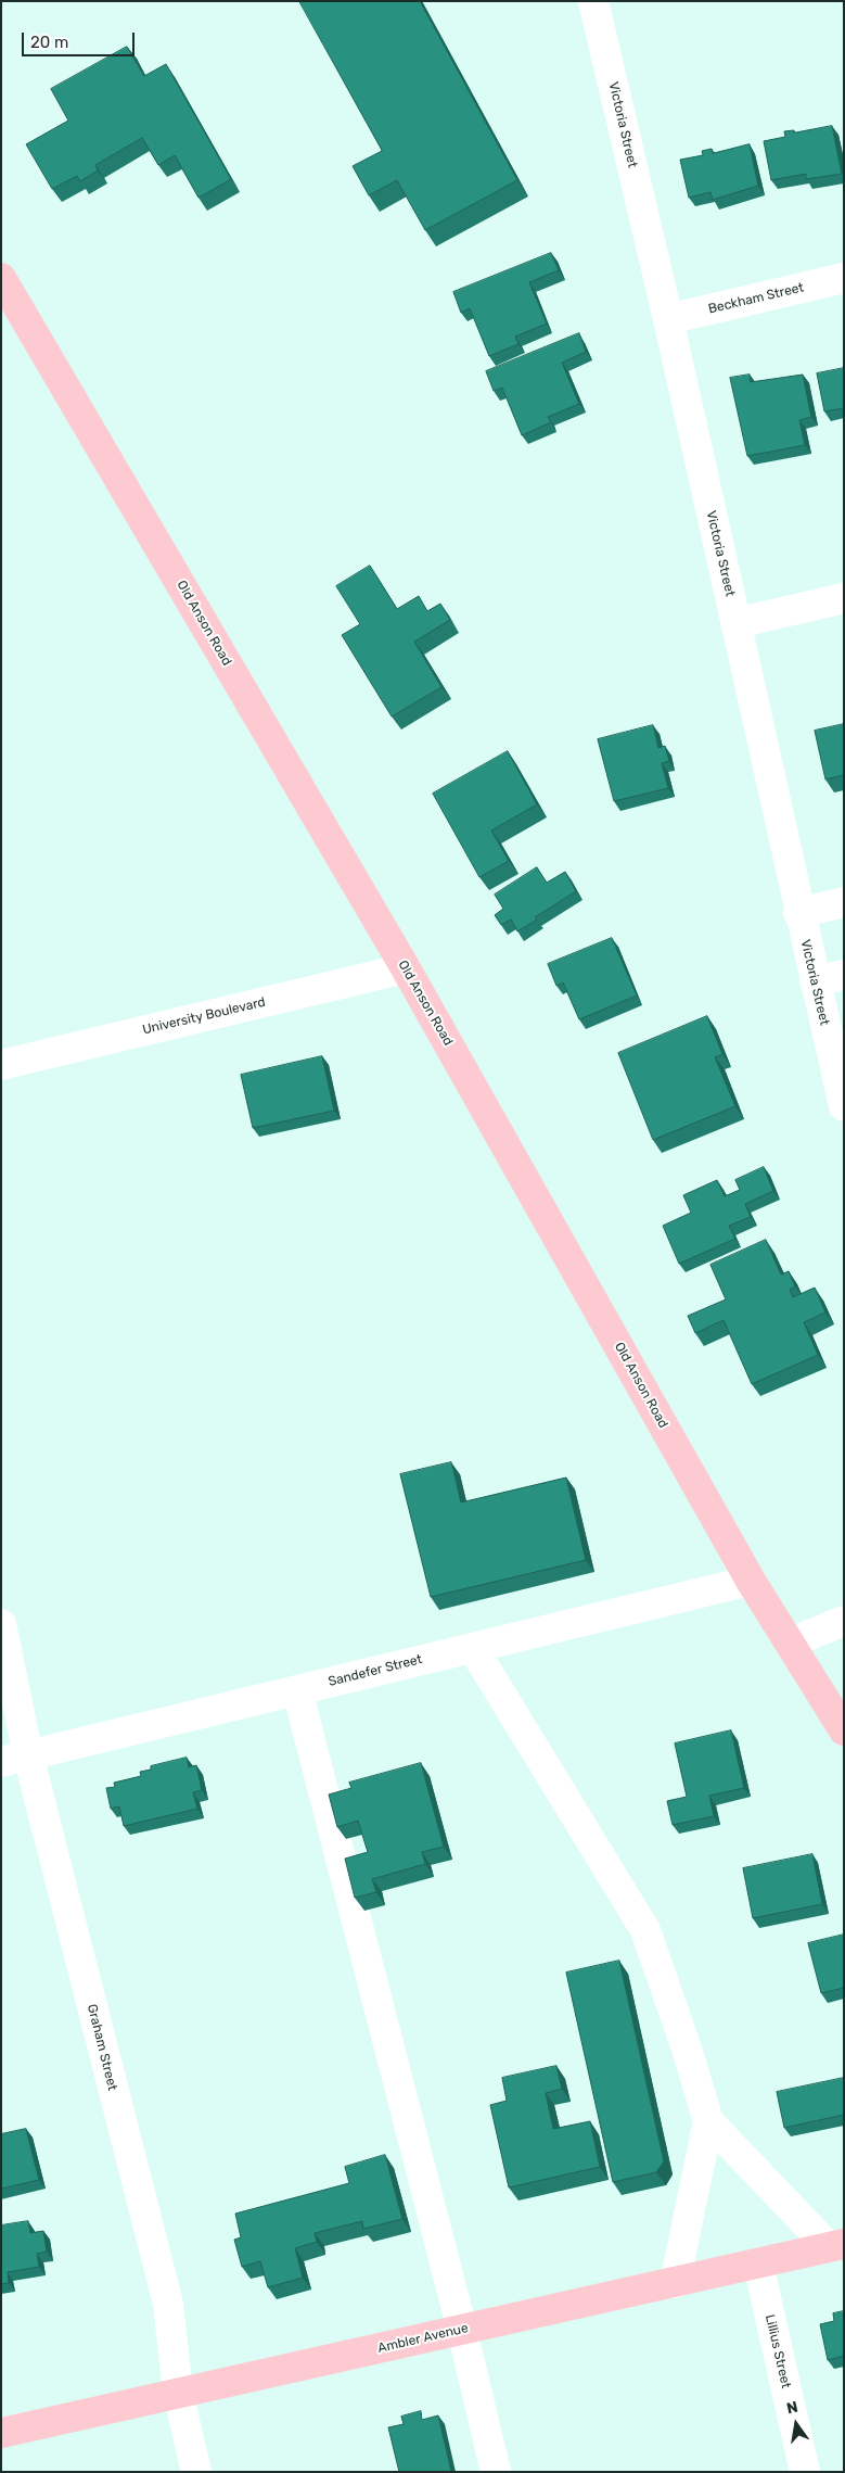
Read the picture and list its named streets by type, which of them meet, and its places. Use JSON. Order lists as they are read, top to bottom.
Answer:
{
  "streets": {
    "main road": ["Old Anson Road", "Ambler Avenue"],
    "street": [
      "Victoria Street",
      "Beckham Street",
      "University Boulevard",
      "Sandefer Street",
      "Graham Street",
      "Lillius Street"
    ]
  },
  "crossings": [
    ["Victoria Street", "Beckham Street"],
    ["Old Anson Road", "University Boulevard"],
    ["Old Anson Road", "Sandefer Street"],
    ["Sandefer Street", "Graham Street"],
    ["Graham Street", "Ambler Avenue"],
    ["Ambler Avenue", "Lillius Street"]
  ],
  "scale_bar": "20 m",
  "north": "top"
}
